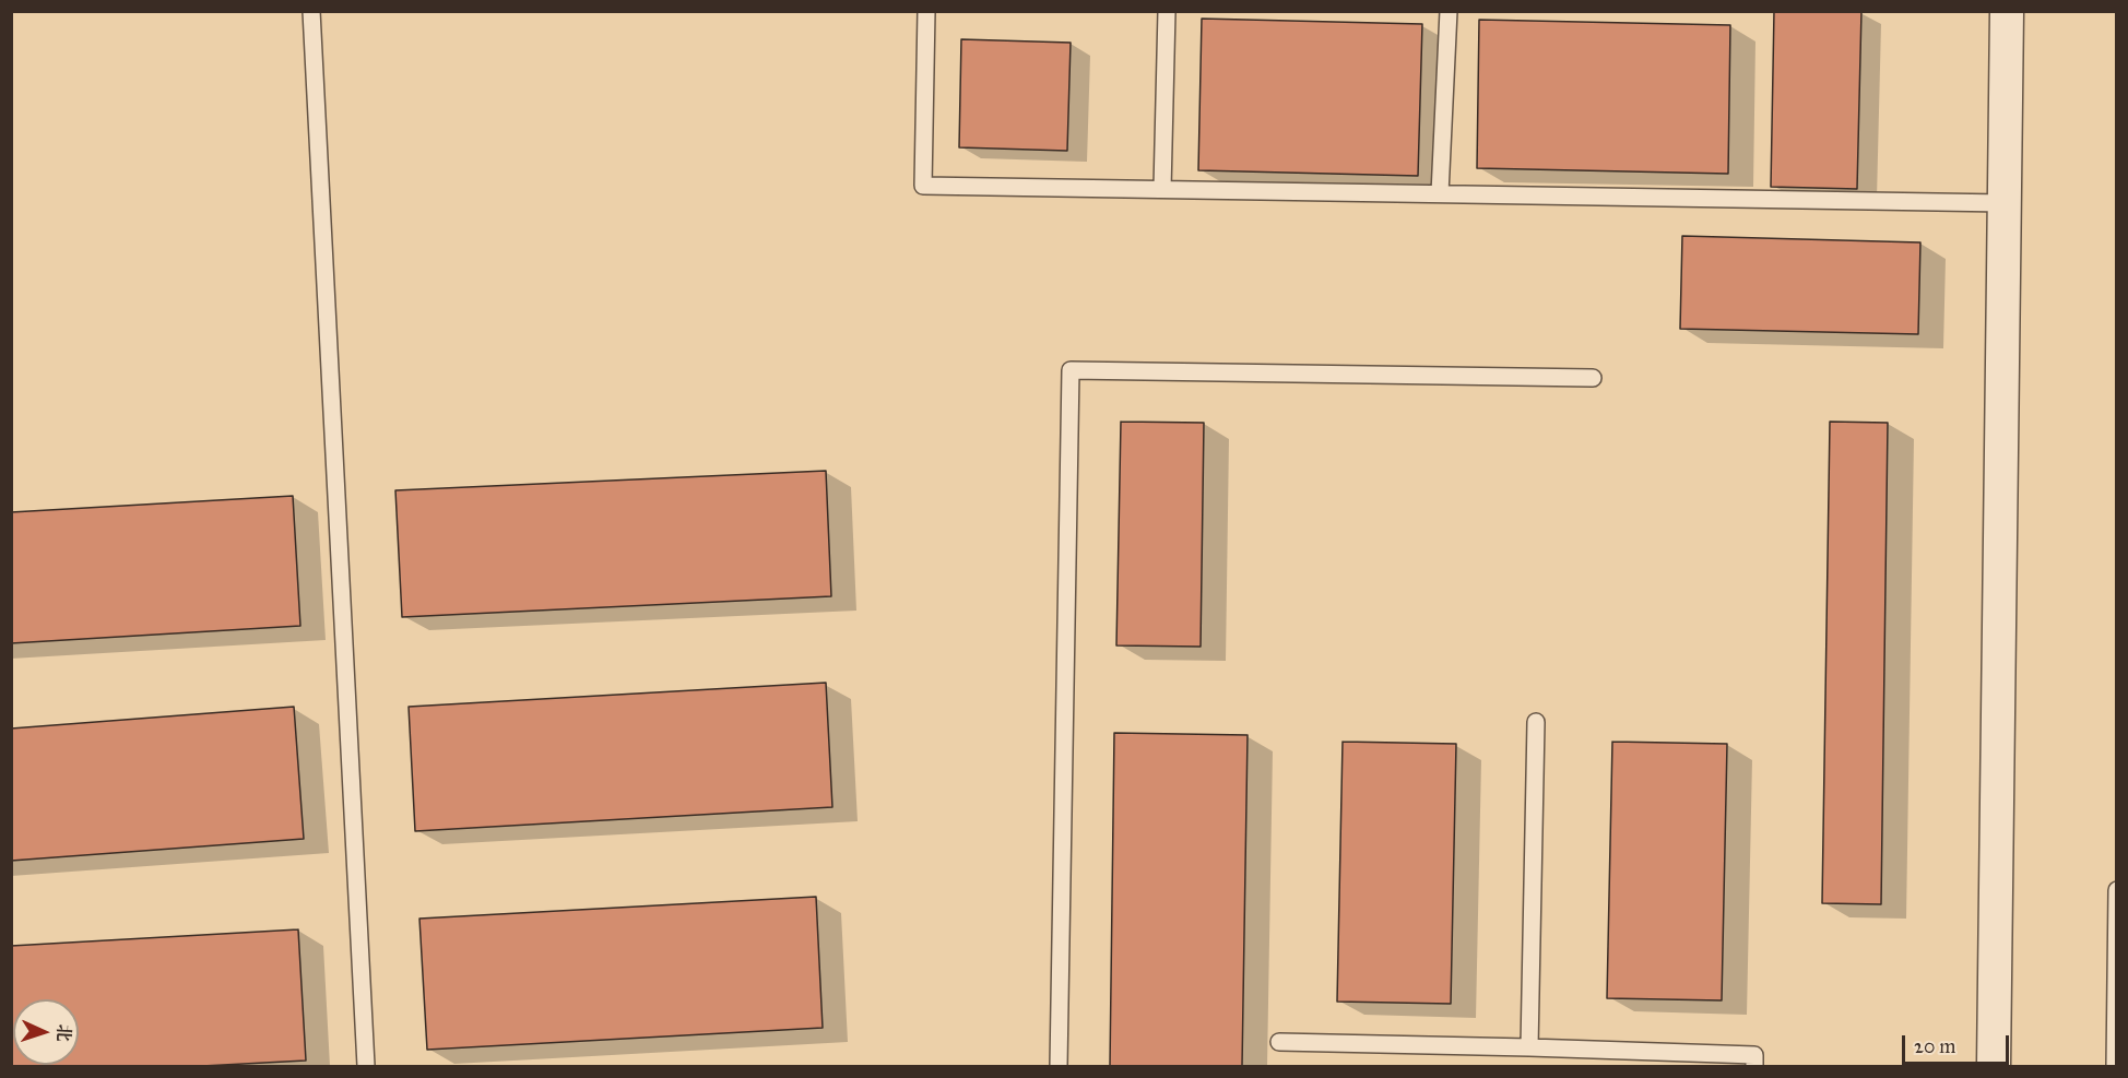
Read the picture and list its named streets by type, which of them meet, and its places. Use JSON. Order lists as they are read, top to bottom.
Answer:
{
  "scale_bar": "20 m",
  "north": "right"
}
